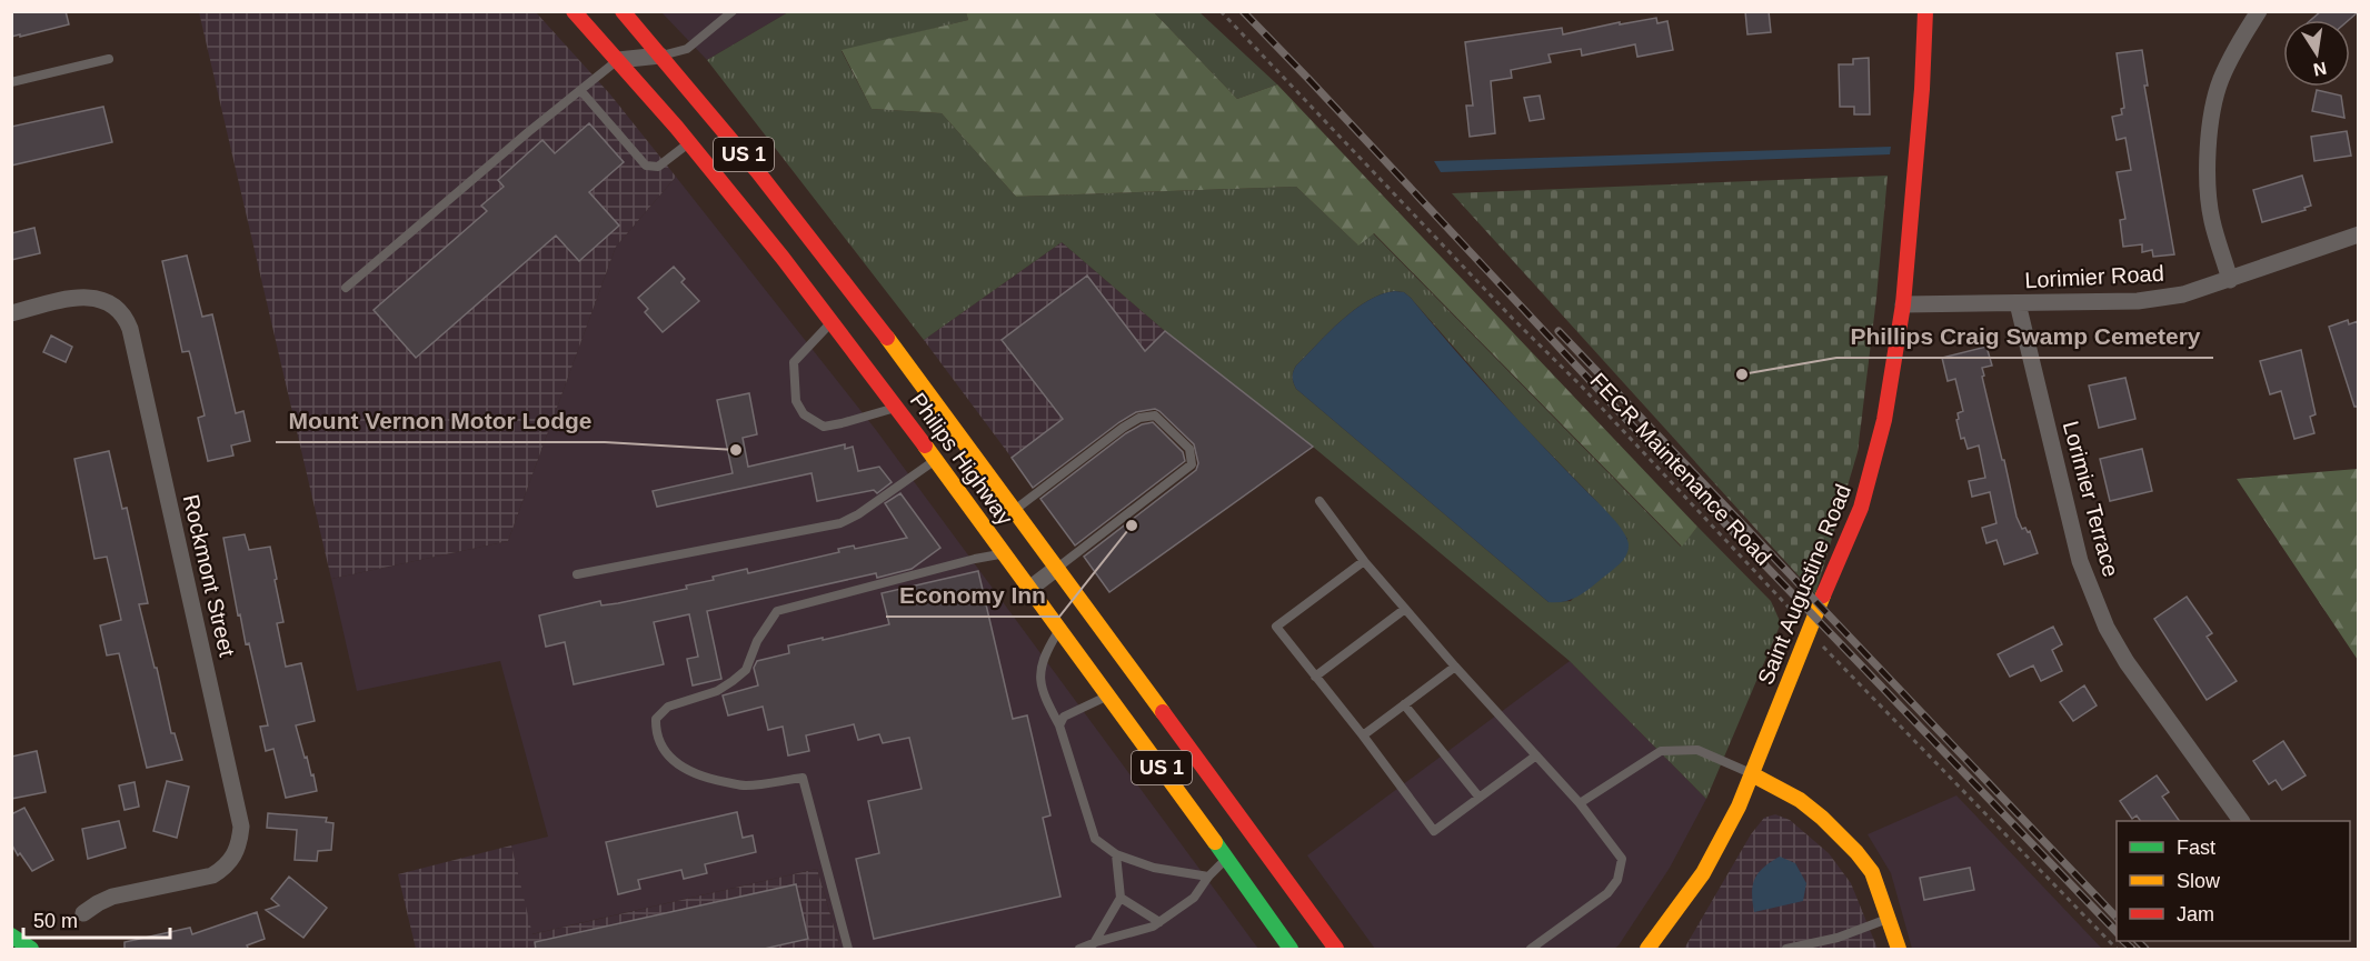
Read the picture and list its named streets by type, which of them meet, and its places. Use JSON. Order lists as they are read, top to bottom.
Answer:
{
  "streets": {
    "main road": ["US 1", "Philips Highway", "Saint Augustine Road"],
    "street": ["Lorimier Road", "Lorimier Terrace", "Rockmont Street"],
    "path": ["FECR Maintenance Road"]
  },
  "crossings": [
    ["Lorimier Road", "Lorimier Terrace"],
    ["Lorimier Road", "Saint Augustine Road"],
    ["FECR Maintenance Road", "Saint Augustine Road"]
  ],
  "places": ["Phillips Craig Swamp Cemetery", "Mount Vernon Motor Lodge", "Economy Inn"],
  "legend": ["Fast", "Slow", "Jam"],
  "scale_bar": "50 m",
  "north": "bottom"
}
